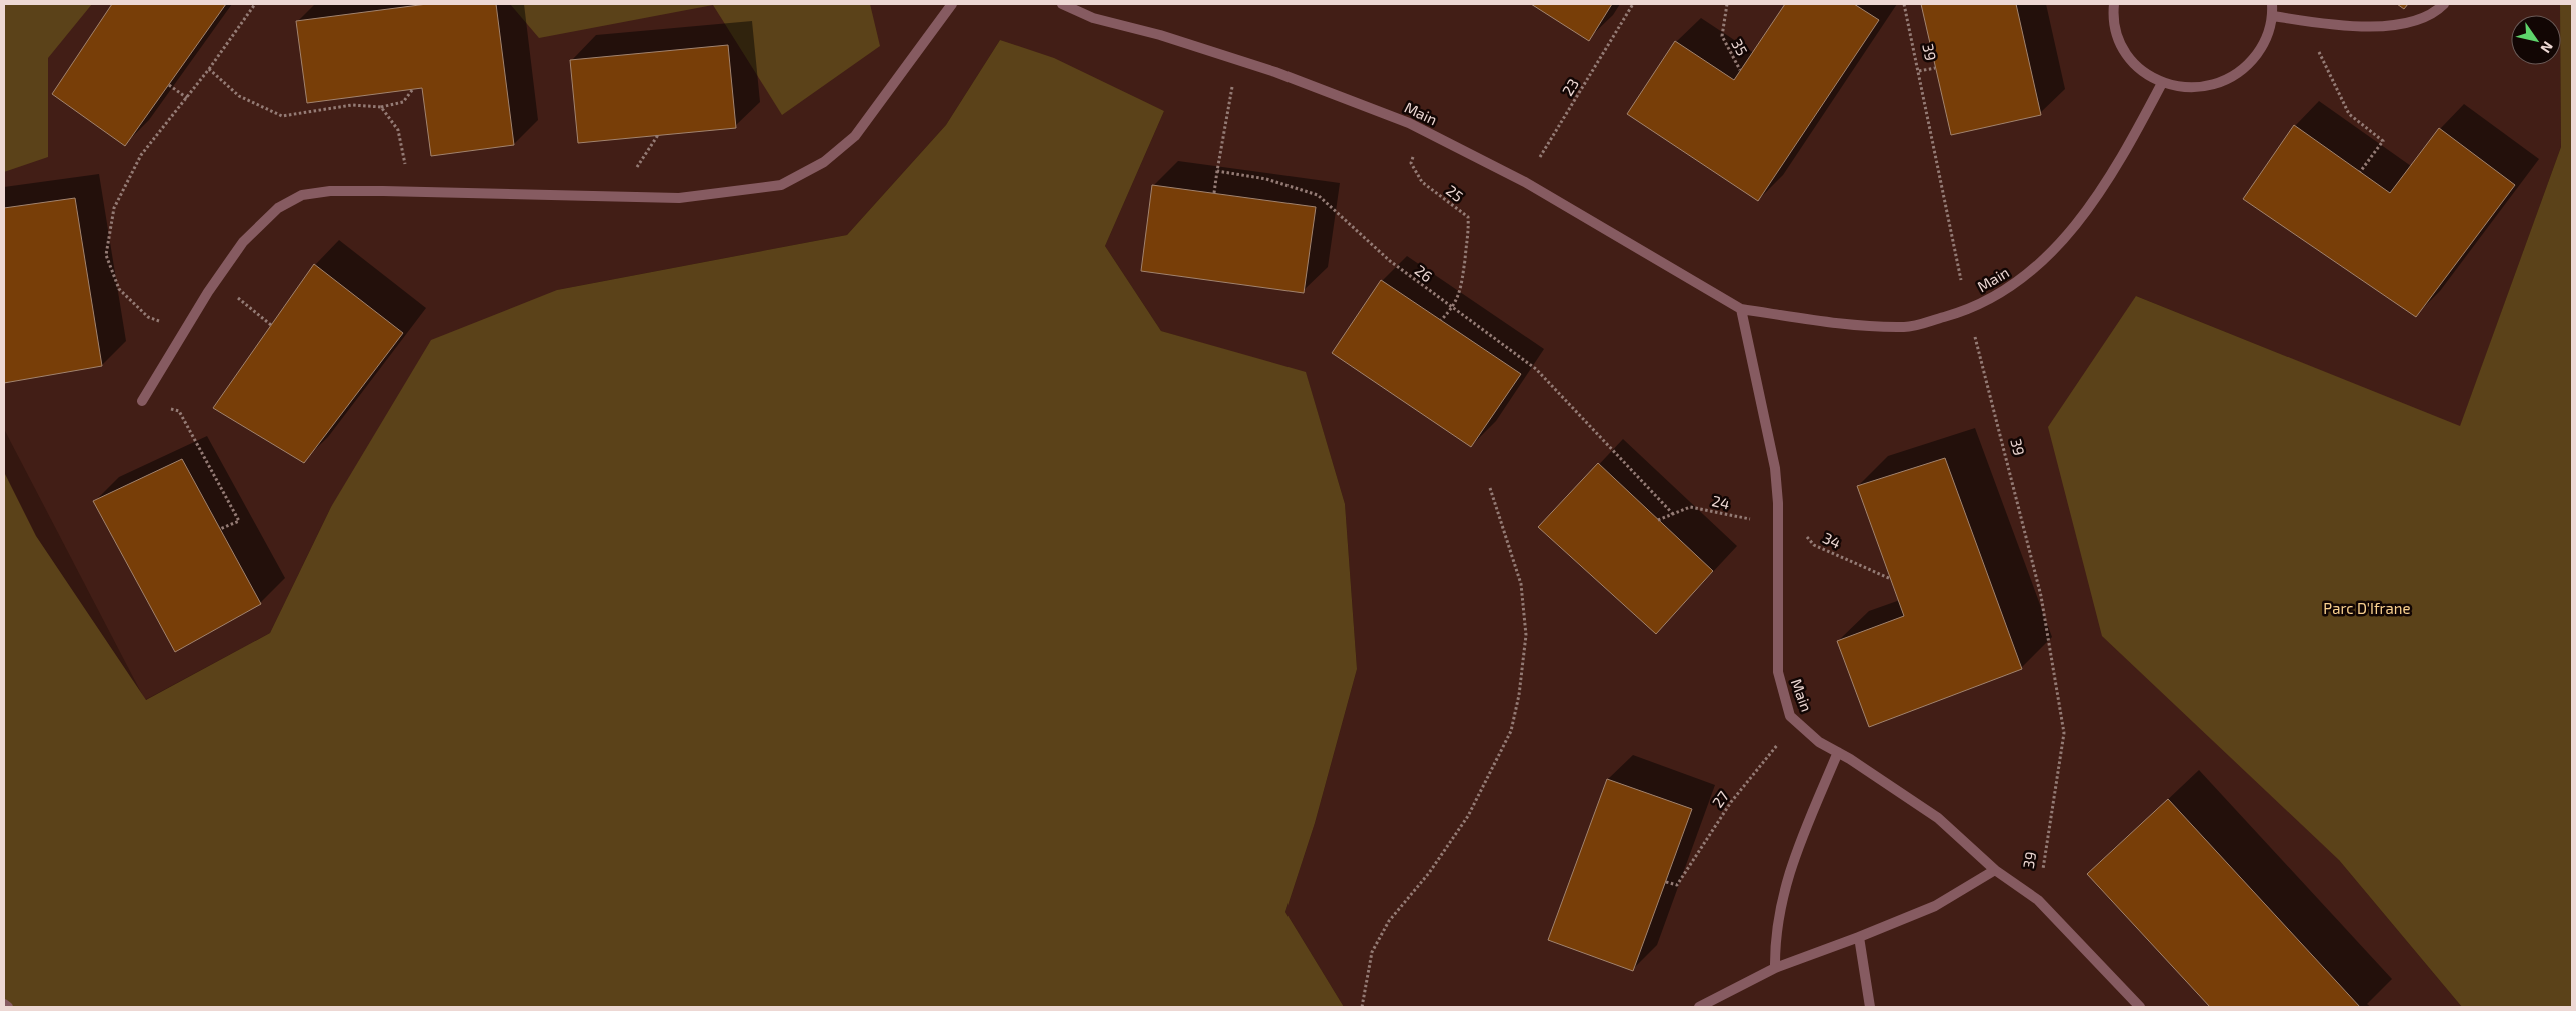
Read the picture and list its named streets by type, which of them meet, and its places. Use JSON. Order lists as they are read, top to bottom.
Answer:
{
  "streets": {
    "lane": ["39", "Main"],
    "path": [
      "35",
      "23",
      "25",
      "26",
      "24",
      "34",
      "27"
    ]
  },
  "crossings": [
    ["39", "Main"],
    ["23", "Main"],
    ["Main", "25"],
    ["Main", "24"],
    ["Main", "34"],
    ["Main", "27"],
    ["25", "26"],
    ["26", "24"],
    ["24", "34"]
  ],
  "parks": ["Parc D'Ifrane"],
  "north": "bottom right"
}
